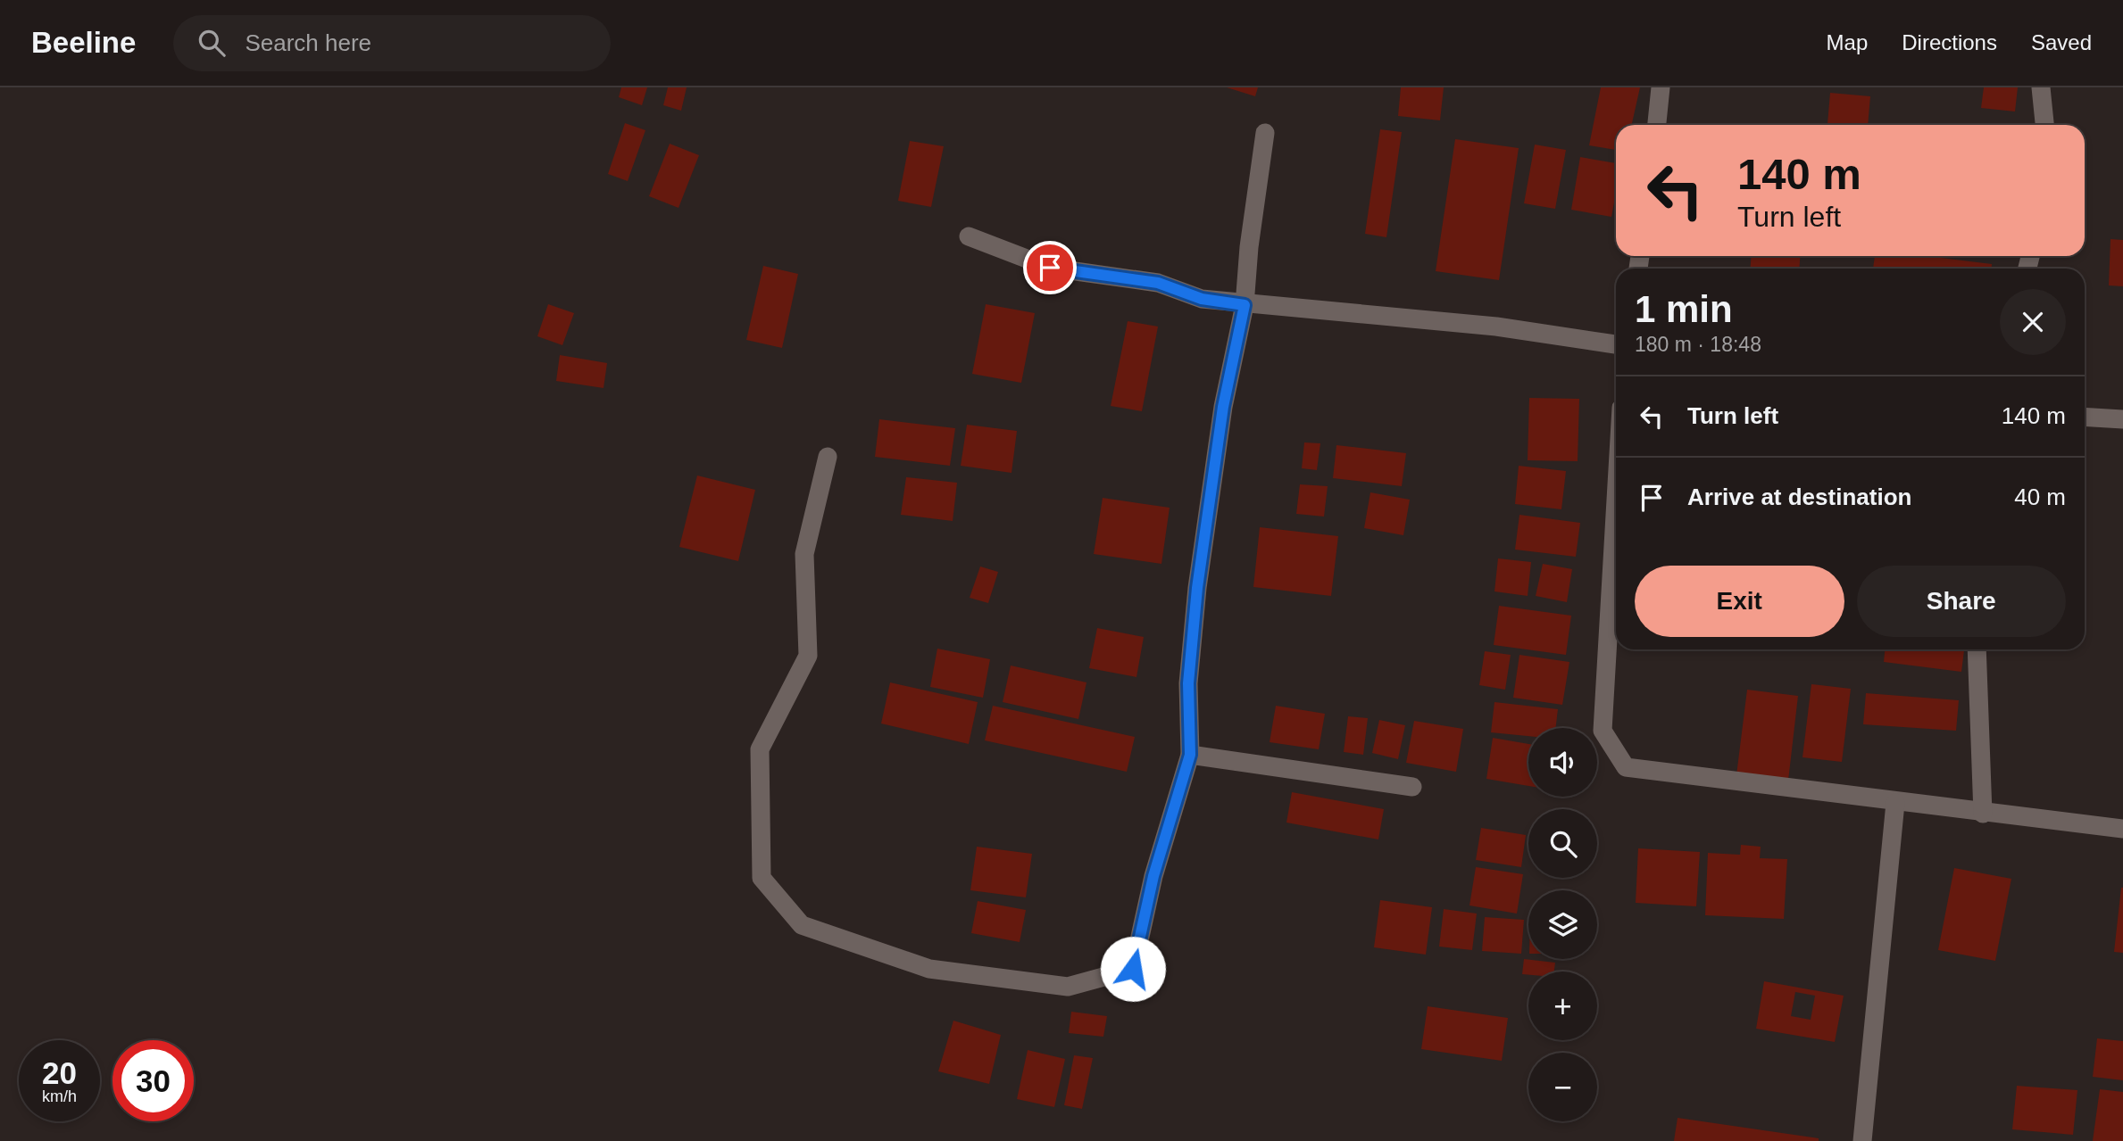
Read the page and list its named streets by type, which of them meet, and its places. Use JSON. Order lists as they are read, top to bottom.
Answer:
{
  "page": {
    "header": "Beeline",
    "search": "Search here",
    "nav": ["Map", "Directions", "Saved"],
    "turn": ["140 m", "Turn left"],
    "heading": ["1 min", "180 m · 18:48"],
    "list": [
      {
        "name": "Turn left",
        "value": "140 m"
      },
      {
        "name": "Arrive at destination",
        "value": "40 m"
      }
    ],
    "buttons": ["Exit", "Share"],
    "map_buttons": ["+", "−"],
    "speed": "20 km/h",
    "limit": "30"
  }
}
